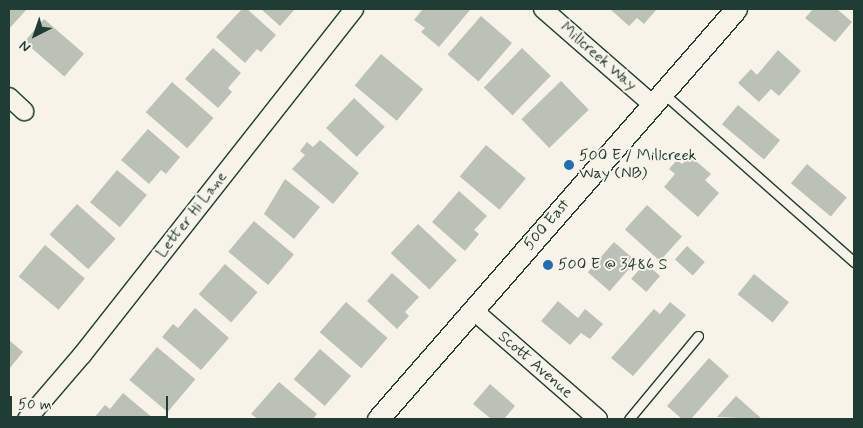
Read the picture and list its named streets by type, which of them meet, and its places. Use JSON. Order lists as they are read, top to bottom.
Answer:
{
  "streets": {
    "street": [
      "Millcreek Way",
      "Letter Hi Lane",
      "500 East",
      "Scott Avenue"
    ]
  },
  "crossings": [
    ["Millcreek Way", "500 East"],
    ["500 East", "Scott Avenue"]
  ],
  "places": ["500 E / Millcreek Way (NB)", "500 E @ 3486 S"],
  "scale_bar": "50 m",
  "north": "bottom left"
}
